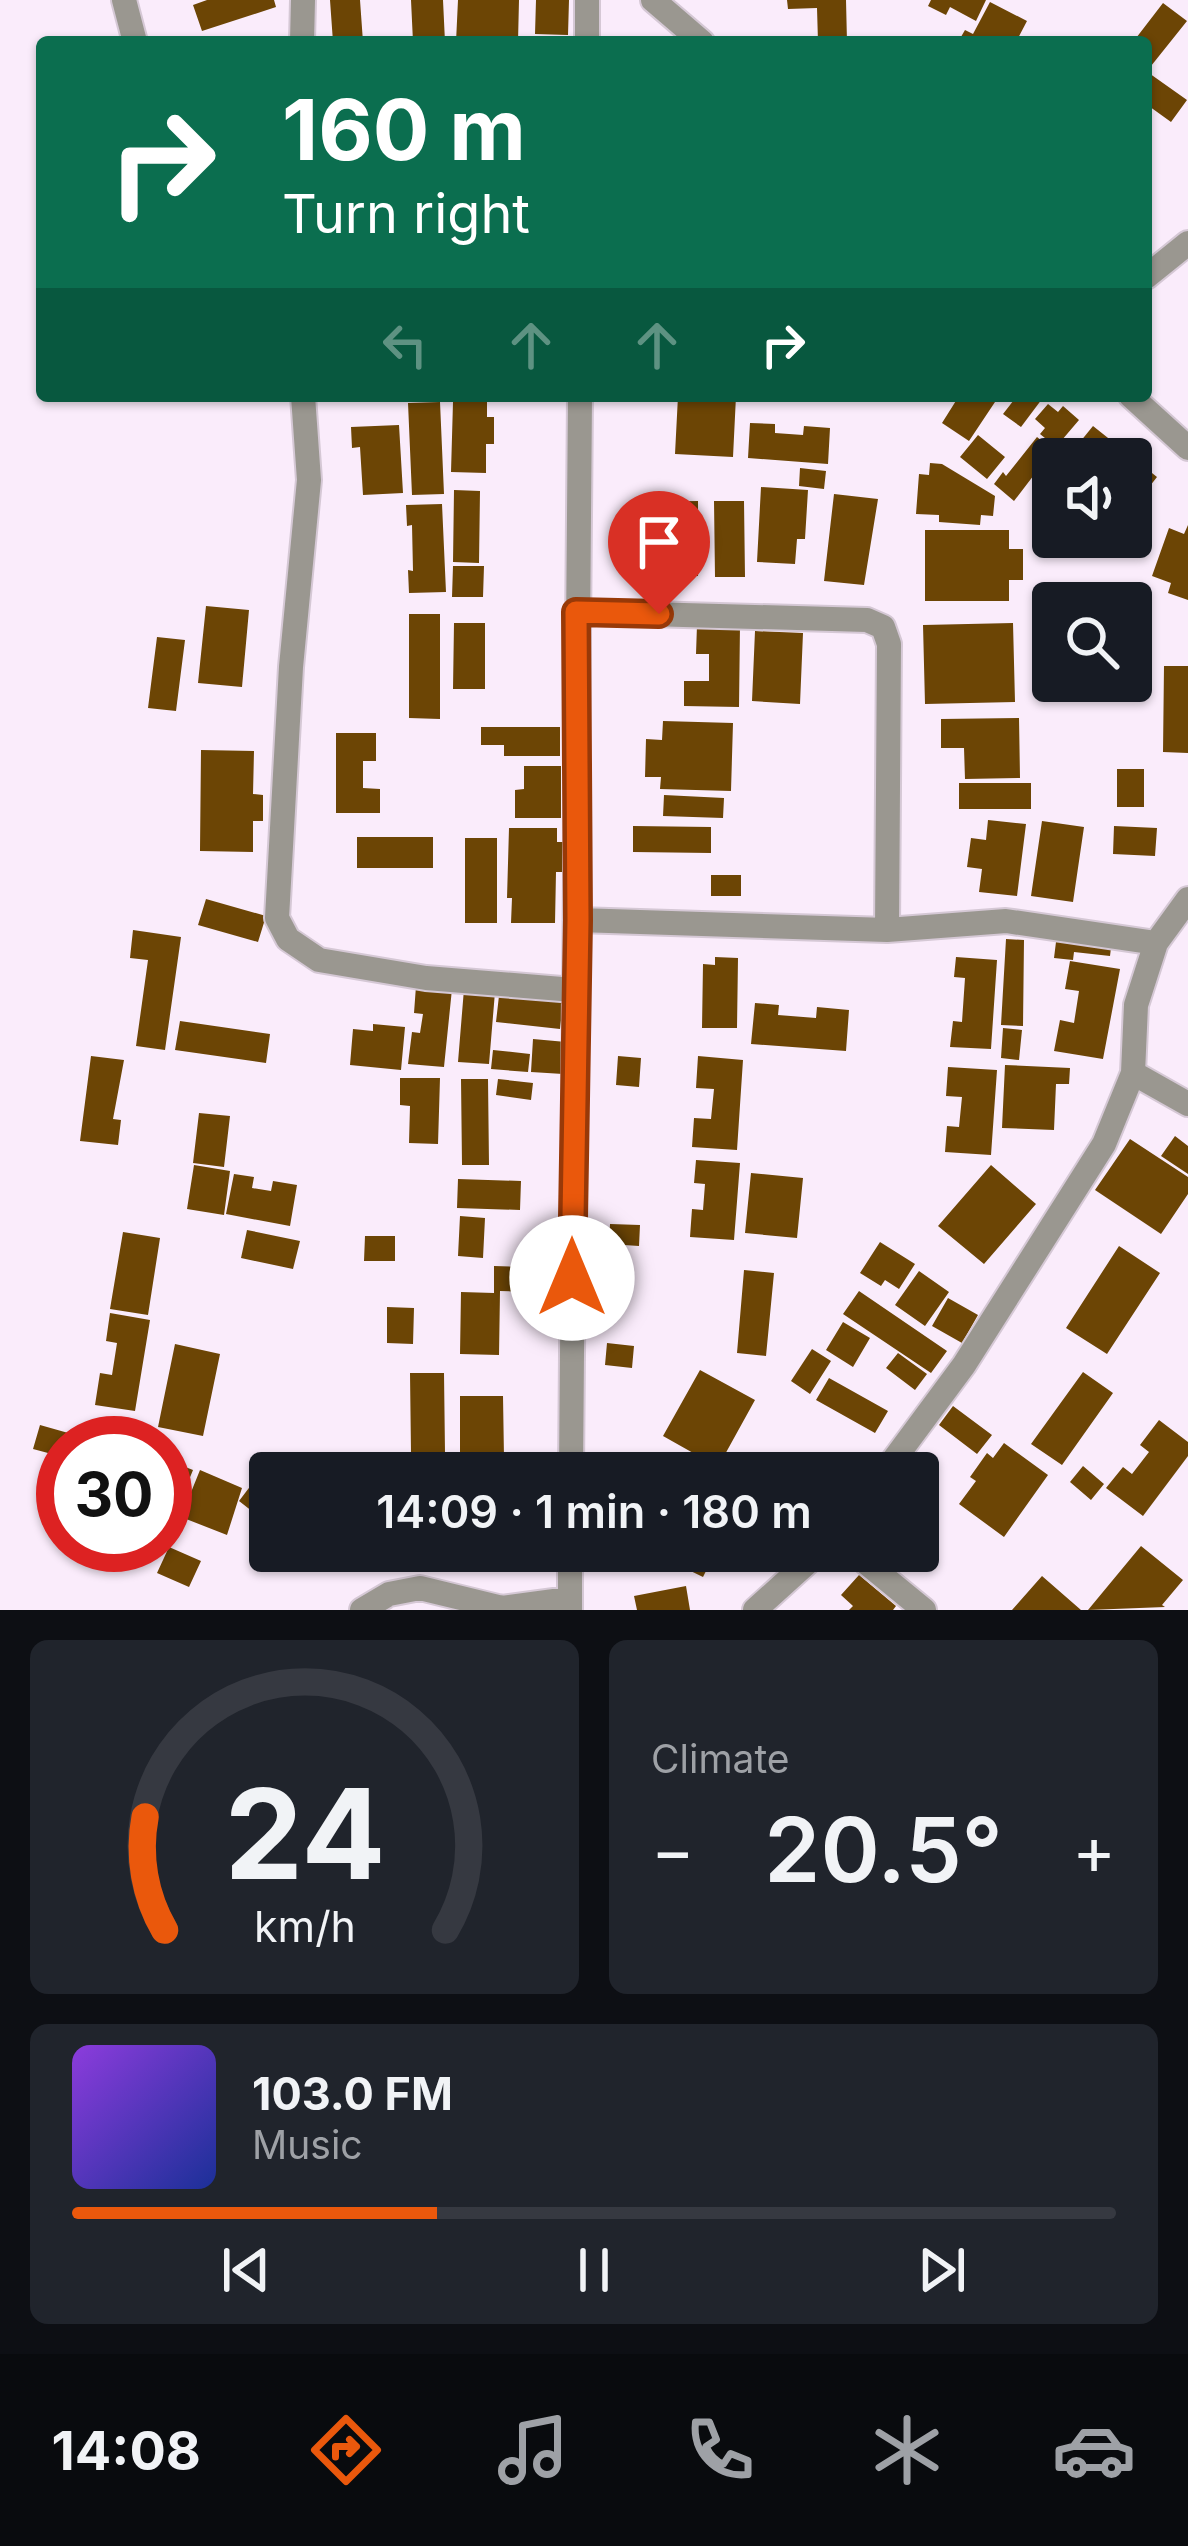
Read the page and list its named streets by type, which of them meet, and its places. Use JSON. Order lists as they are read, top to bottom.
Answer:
{
  "page": {
    "turn": ["160 m", "Turn right"],
    "limit": "30",
    "trip": "14:09 · 1 min · 180 m",
    "tile": "Climate",
    "heat": ["−", "20.5°", "+"],
    "song": ["103.0 FM", "Music"],
    "tabs": "14:08",
    "gauge": ["24", "km/h"]
  }
}
